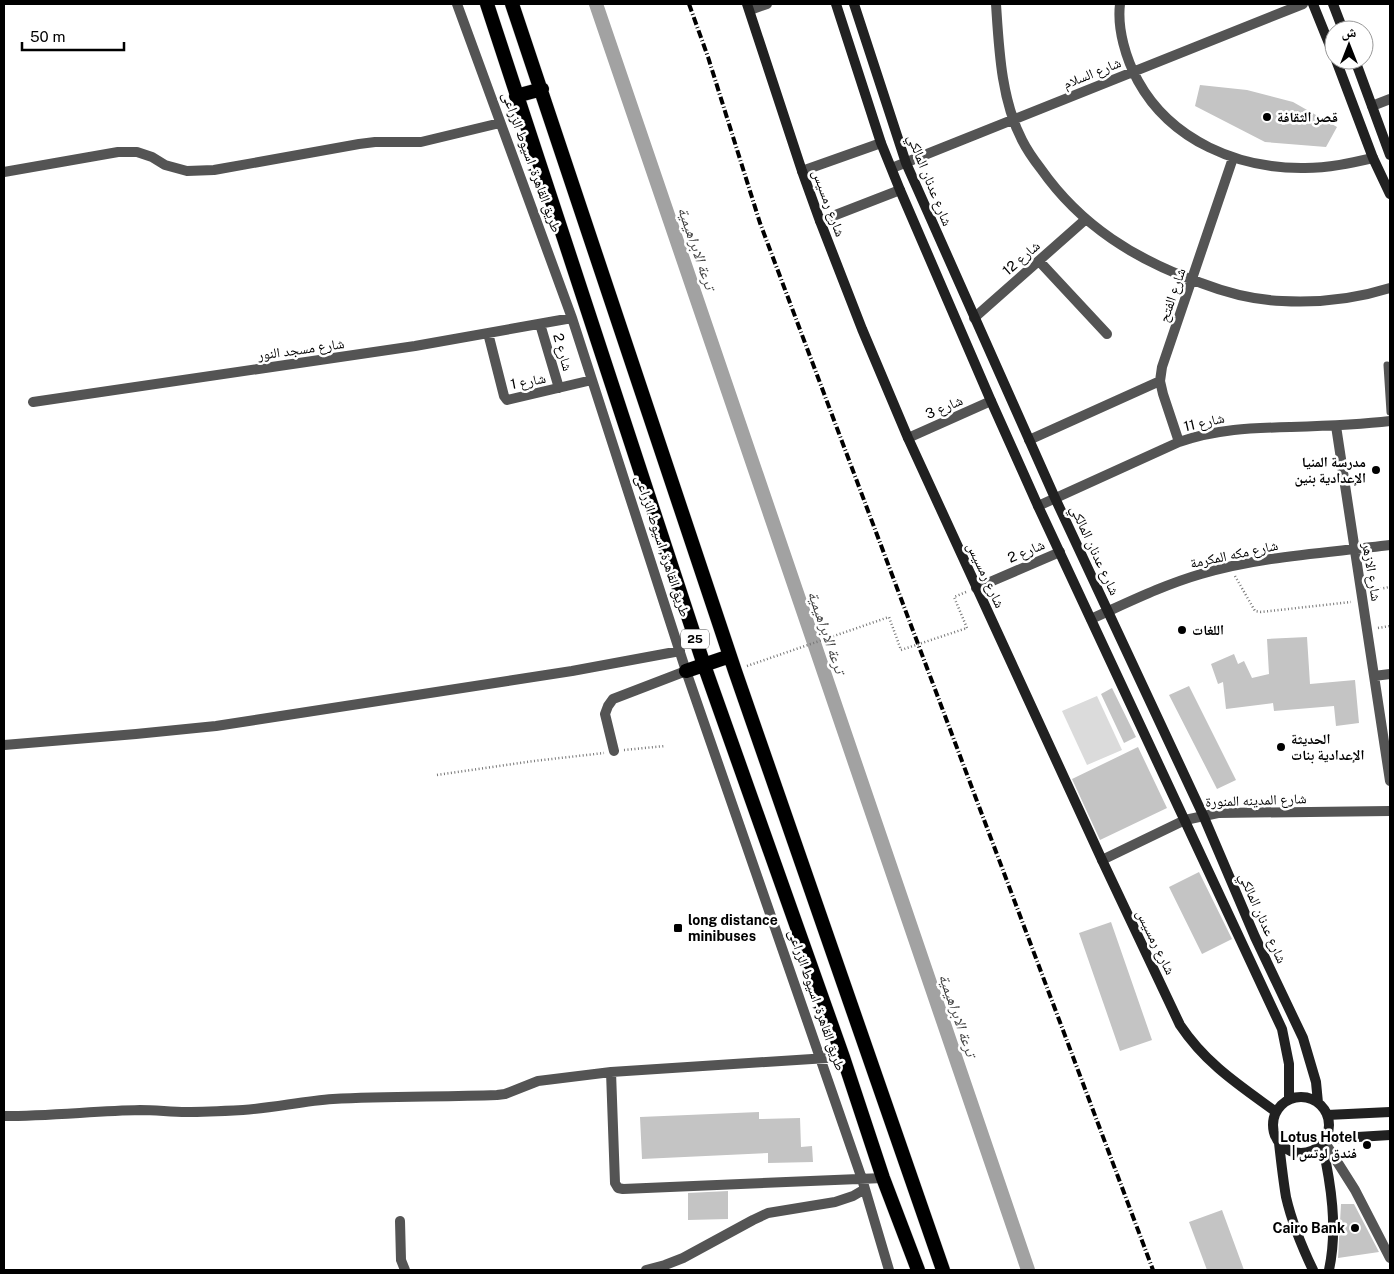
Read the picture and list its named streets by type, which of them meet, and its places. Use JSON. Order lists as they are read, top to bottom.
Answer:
{
  "streets": {
    "highway": ["طريق القاهرة, اسيوط الزراعى", "25"],
    "main road": ["شارع عدنان المالكي", "شارع رمسيس"],
    "street": [
      "شارع السلام",
      "شارع 12",
      "شارع الفتح",
      "شارع مسجد النور",
      "شارع 2",
      "شارع 1",
      "شارع 3",
      "شارع 11",
      "شارع مكه المكرمة",
      "شارع الازهر",
      "شارع المدينه المنورة"
    ]
  },
  "crossings": [
    ["شارع السلام", "شارع عدنان المالكي"],
    ["طريق القاهرة, اسيوط الزراعى", "شارع مسجد النور"],
    ["طريق القاهرة, اسيوط الزراعى", "شارع 1"],
    ["شارع عدنان المالكي", "شارع رمسيس"],
    ["شارع عدنان المالكي", "شارع 12"],
    ["شارع عدنان المالكي", "شارع 2"],
    ["شارع عدنان المالكي", "شارع 3"],
    ["شارع عدنان المالكي", "شارع 11"],
    ["شارع عدنان المالكي", "شارع مكه المكرمة"],
    ["شارع عدنان المالكي", "شارع المدينه المنورة"],
    ["شارع رمسيس", "شارع 2"],
    ["شارع رمسيس", "شارع 3"],
    ["شارع رمسيس", "شارع المدينه المنورة"],
    ["شارع الفتح", "شارع 11"],
    ["شارع مسجد النور", "شارع 2"],
    ["شارع مسجد النور", "شارع 1"],
    ["شارع 2", "شارع 1"],
    ["شارع 11", "شارع الازهر"],
    ["شارع مكه المكرمة", "شارع الازهر"]
  ],
  "water": ["ترعة الابراهيمية"],
  "places": {
    "other": [
      "قصر الثقافة",
      "مدرسة المنيا الإعدادية بنين",
      "اللغات",
      "الحديثة الإعدادية بنات",
      "Lotus Hotel | فندق لوتس",
      "Cairo Bank"
    ],
    "transit": ["long distance minibuses"]
  },
  "scale_bar": "50 m",
  "north": "top"
}
